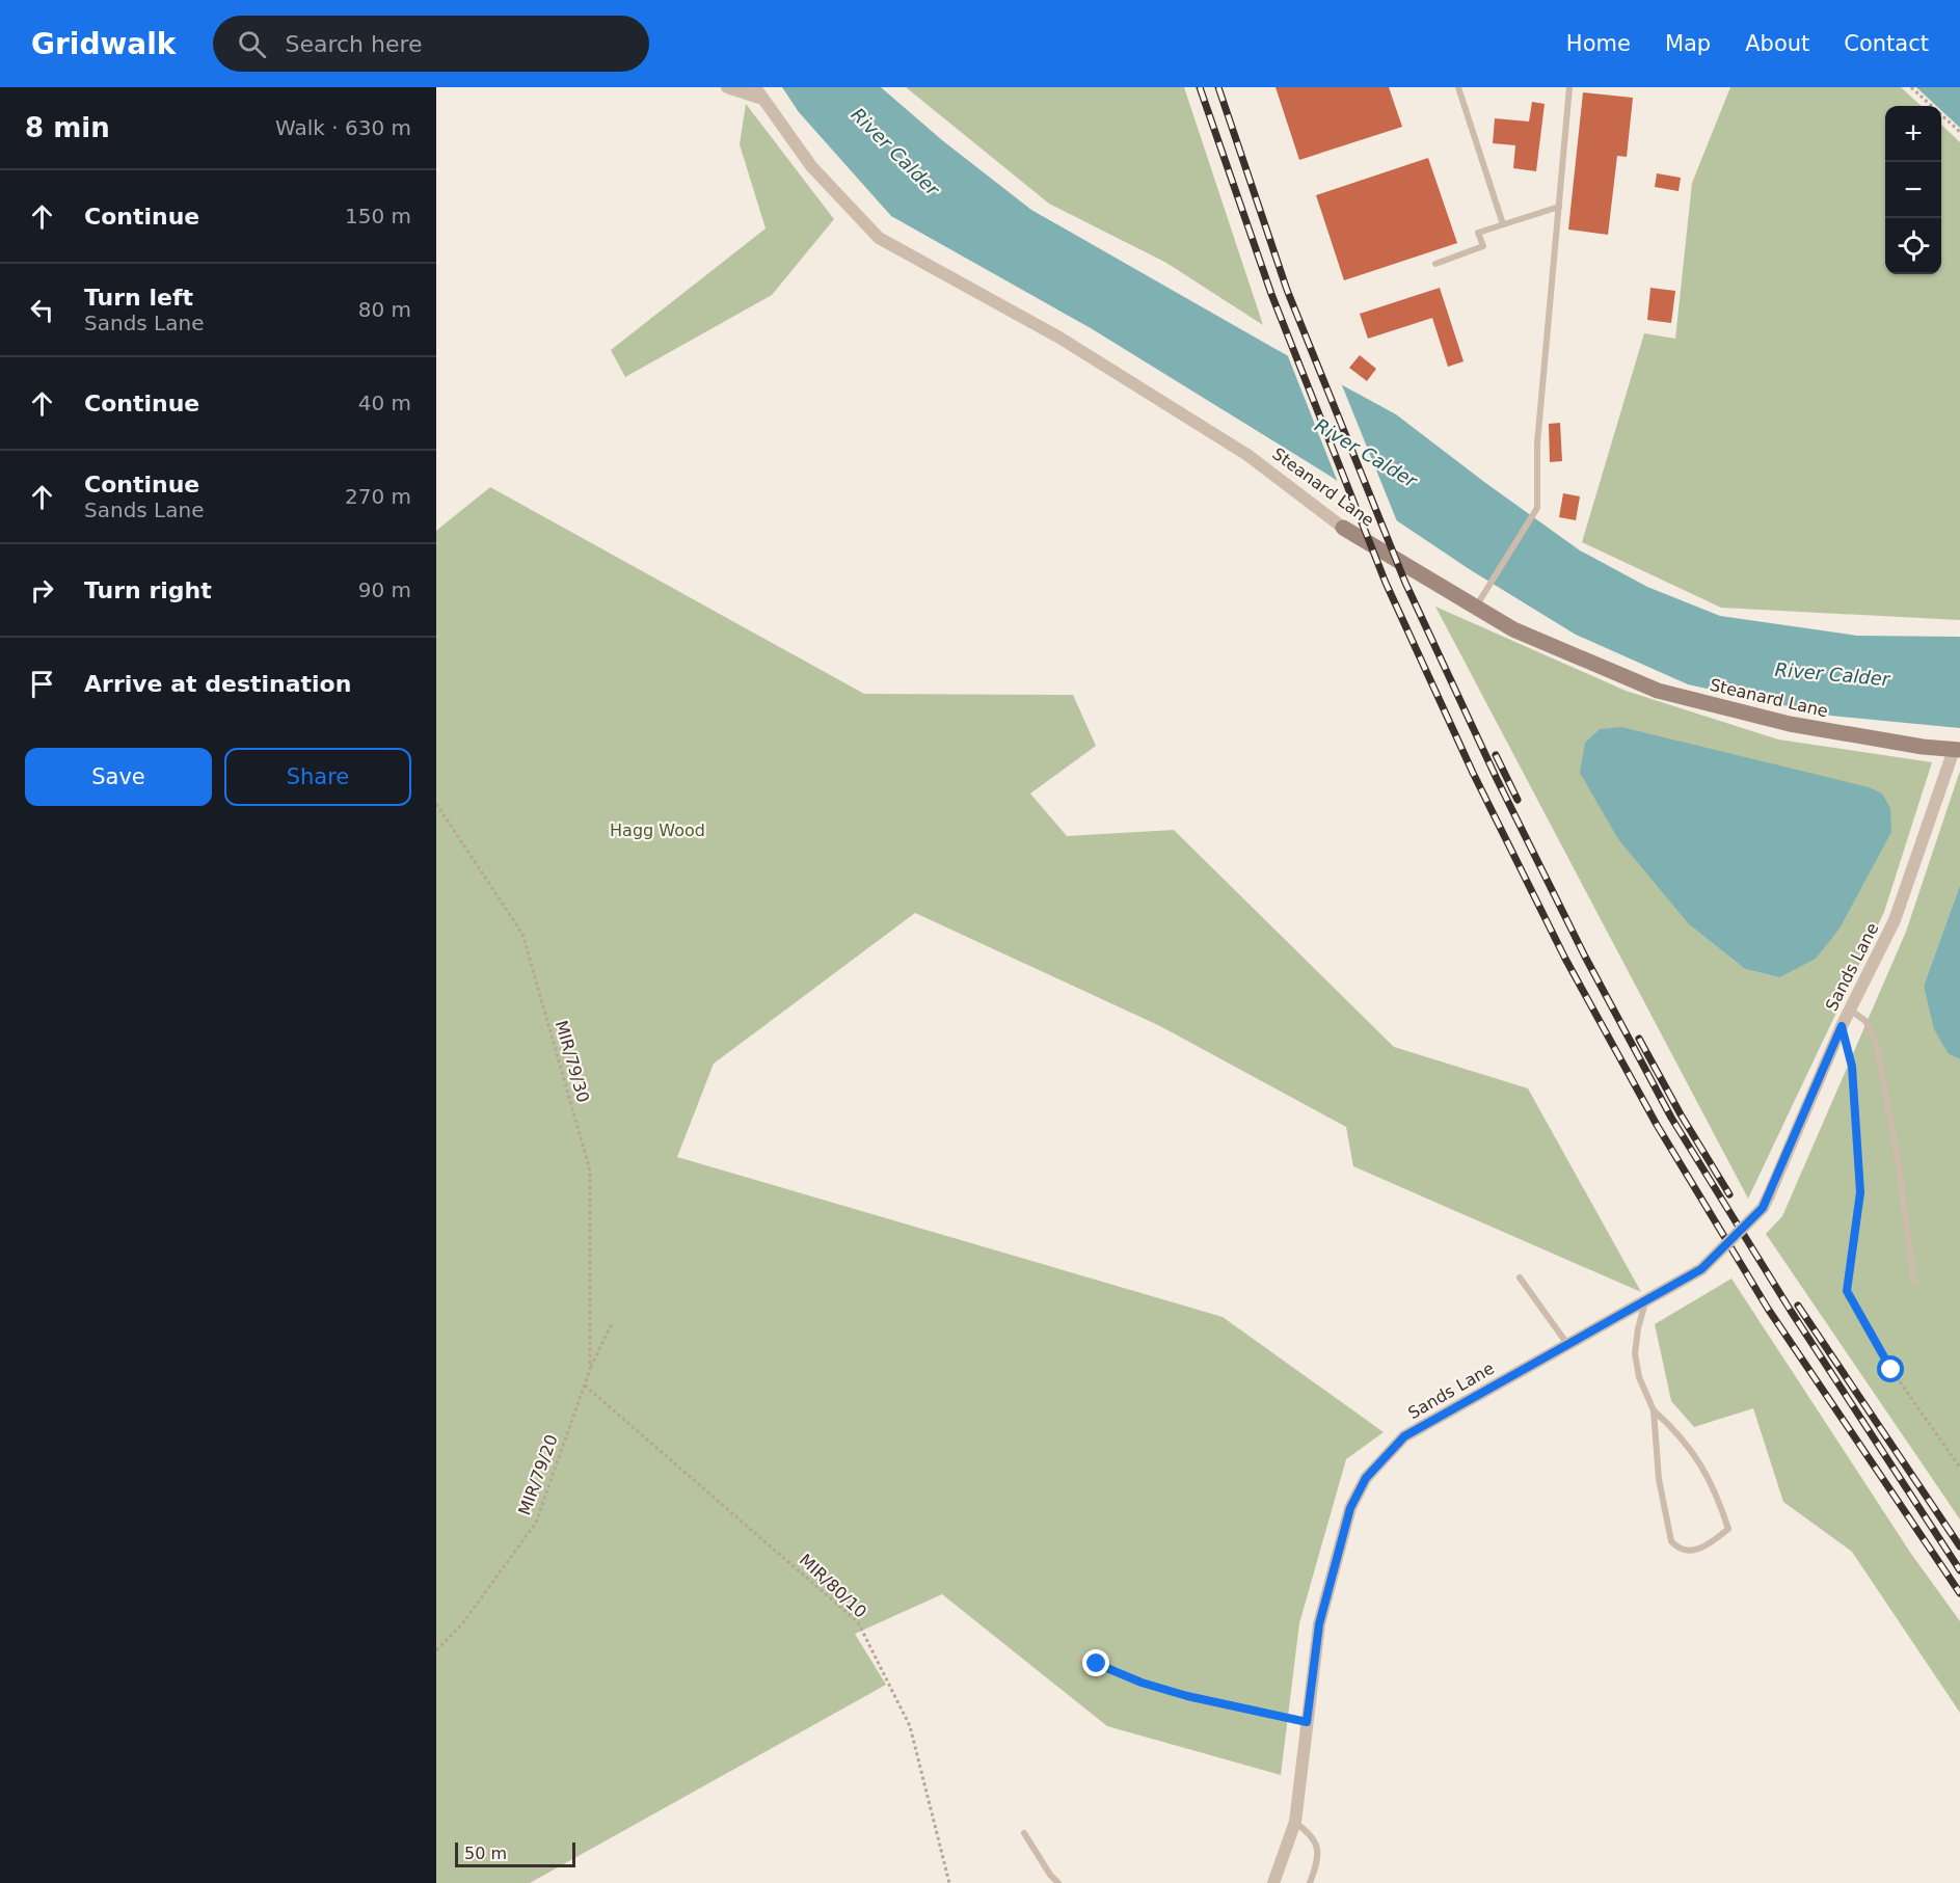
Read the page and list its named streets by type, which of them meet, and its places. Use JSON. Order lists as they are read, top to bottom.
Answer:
{
  "streets": {
    "street": ["Steanard Lane", "Sands Lane"],
    "path": ["MIR/79/30", "MIR/79/20", "MIR/80/10"]
  },
  "crossings": [
    ["Steanard Lane", "Sands Lane"],
    ["MIR/79/30", "MIR/79/20"],
    ["MIR/79/20", "MIR/80/10"]
  ],
  "water": ["River Calder"],
  "parks": ["Hagg Wood"],
  "scale_bar": "50 m",
  "page": {
    "header": "Gridwalk",
    "search": "Search here",
    "nav": [
      "Home",
      "Map",
      "About",
      "Contact"
    ],
    "heading": ["8 min", "Walk · 630 m"],
    "map_buttons": ["+", "−"],
    "list": [
      ["Continue", "150 m"],
      ["Turn left", "Sands Lane", "80 m"],
      ["Continue", "40 m"],
      ["Continue", "Sands Lane", "270 m"],
      ["Turn right", "90 m"],
      "Arrive at destination"
    ],
    "buttons": ["Save", "Share"],
    "scale": "50 m"
  }
}
